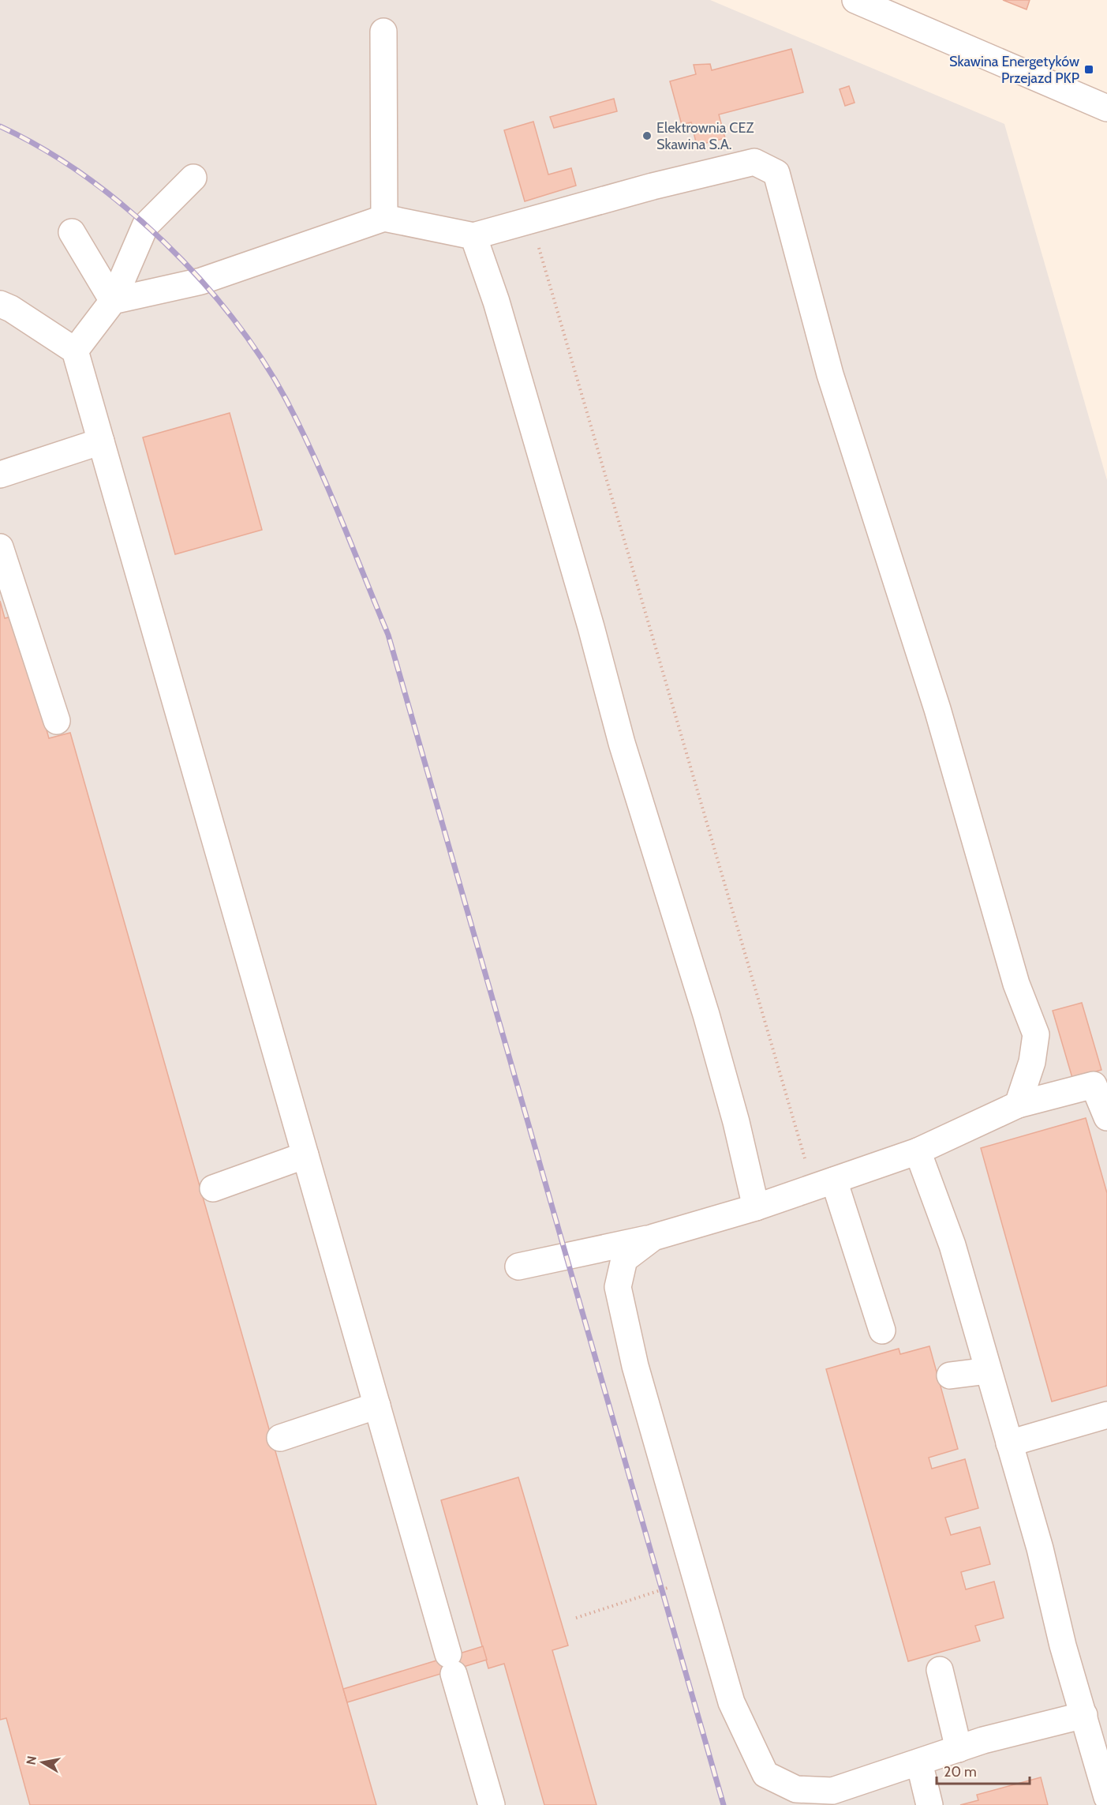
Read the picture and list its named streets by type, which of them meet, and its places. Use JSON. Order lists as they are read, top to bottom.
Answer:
{
  "places": {
    "transit": ["Skawina Energetyków Przejazd PKP"],
    "other": ["Elektrownia CEZ Skawina S.A."]
  },
  "scale_bar": "20 m",
  "north": "left"
}
